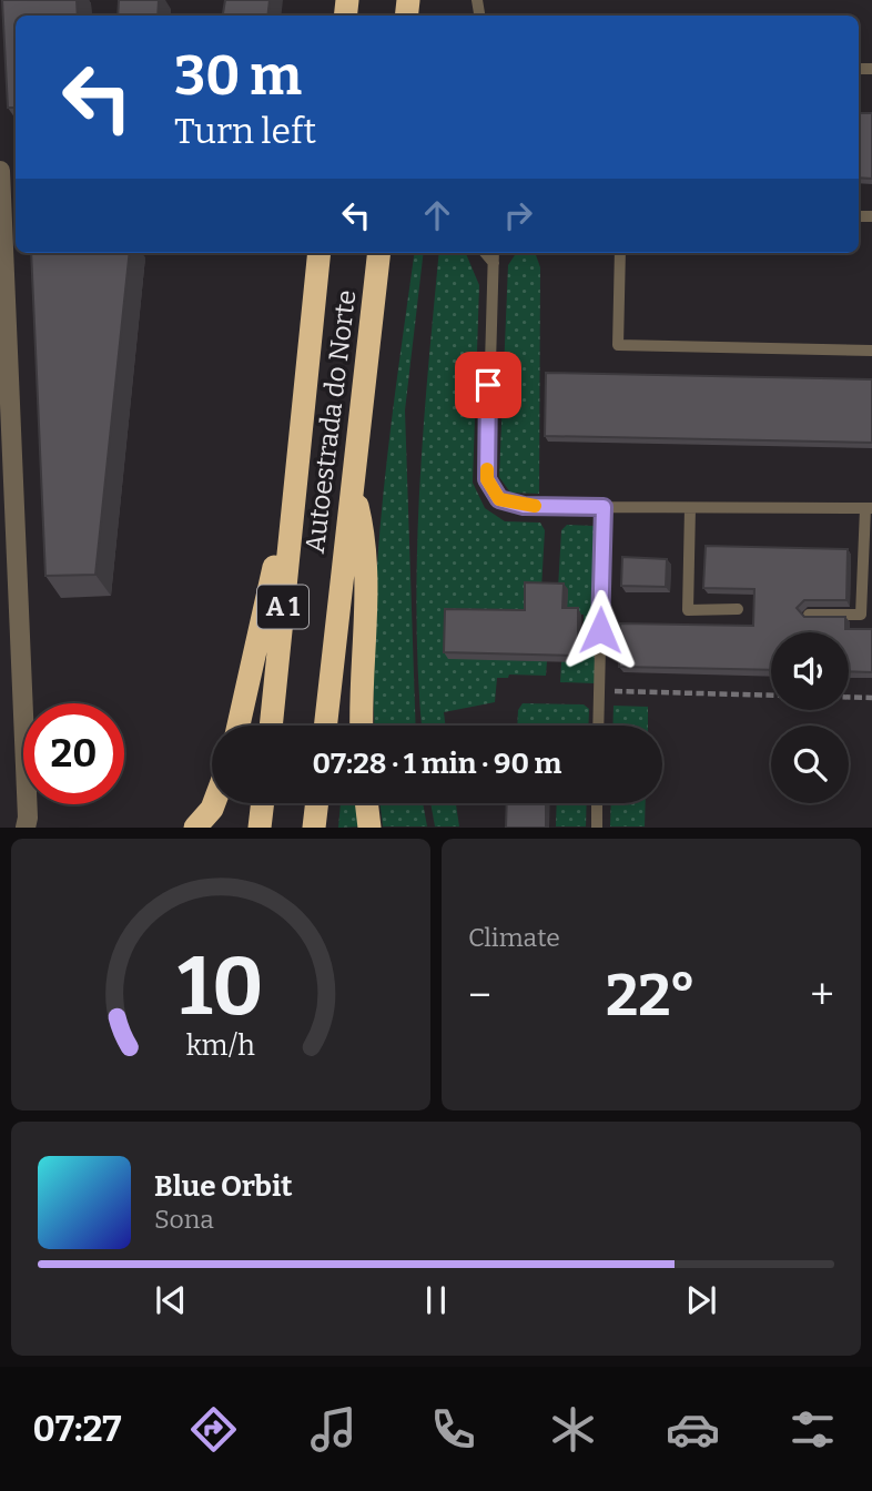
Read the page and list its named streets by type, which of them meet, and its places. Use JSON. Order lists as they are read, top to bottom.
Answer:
{
  "streets": {
    "highway": ["Autoestrada do Norte", "A 1"]
  },
  "page": {
    "turn": ["30 m", "Turn left"],
    "limit": "20",
    "trip": "07:28 · 1 min · 90 m",
    "tile": "Climate",
    "heat": ["−", "22°", "+"],
    "song": ["Blue Orbit", "Sona"],
    "tabs": "07:27",
    "gauge": ["10", "km/h"]
  }
}
